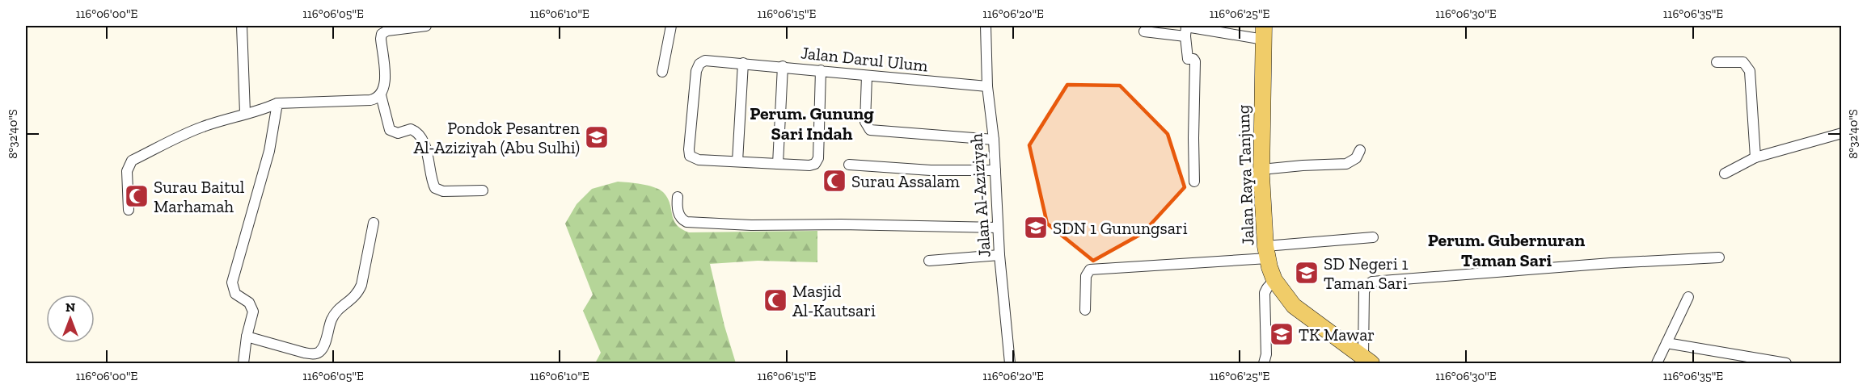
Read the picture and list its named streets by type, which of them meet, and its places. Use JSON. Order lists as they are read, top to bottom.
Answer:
{
  "streets": {
    "main road": ["Jalan Raya Tanjung"],
    "street": ["Jalan Darul Ulum", "Jalan Al-Aziziyah"]
  },
  "crossings": [
    ["Jalan Darul Ulum", "Jalan Al-Aziziyah"]
  ],
  "districts": ["Perum. Gunung Sari Indah", "Perum. Gubernuran Taman Sari"],
  "places": {
    "school or university": [
      "Pondok Pesantren Al-Aziziyah (Abu Sulhi)",
      "SDN 1 Gunungsari",
      "SD Negeri 1 Taman Sari",
      "TK Mawar"
    ],
    "mosque": ["Surau Assalam", "Surau Baitul Marhamah", "Masjid Al-Kautsari"]
  },
  "north": "top",
  "coordinates": [
    "116°06'00\"E",
    "116°06'05\"E",
    "116°06'10\"E",
    "116°06'15\"E",
    "116°06'20\"E",
    "116°06'25\"E",
    "116°06'30\"E",
    "116°06'35\"E",
    "8°32'40\"S"
  ]
}
